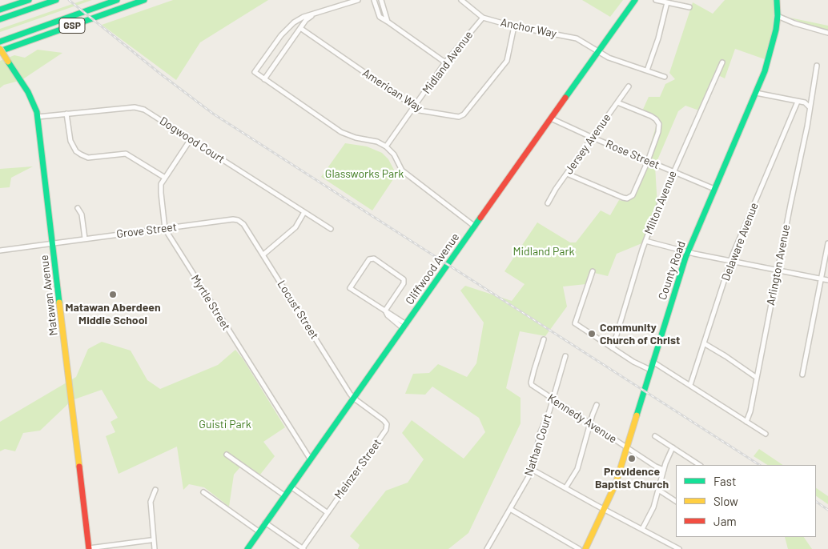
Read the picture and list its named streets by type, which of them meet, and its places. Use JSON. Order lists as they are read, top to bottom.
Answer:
{
  "streets": {
    "main road": [
      "GSP",
      "Cliffwood Avenue",
      "County Road",
      "Matawan Avenue"
    ],
    "street": [
      "Anchor Way",
      "Midland Avenue",
      "American Way",
      "Dogwood Court",
      "Jersey Avenue",
      "Rose Street",
      "Milton Avenue",
      "Grove Street",
      "Delaware Avenue",
      "Arlington Avenue",
      "Myrtle Street",
      "Locust Street",
      "Kennedy Avenue",
      "Nathan Court",
      "Meinzer Street"
    ]
  },
  "crossings": [
    ["GSP", "Matawan Avenue"],
    ["Anchor Way", "Midland Avenue"],
    ["Anchor Way", "American Way"],
    ["Anchor Way", "Cliffwood Avenue"],
    ["Midland Avenue", "American Way"],
    ["Dogwood Court", "Matawan Avenue"],
    ["Dogwood Court", "Myrtle Street"],
    ["Jersey Avenue", "Rose Street"],
    ["Rose Street", "Milton Avenue"],
    ["Rose Street", "Cliffwood Avenue"],
    ["Rose Street", "County Road"],
    ["Grove Street", "Matawan Avenue"],
    ["Grove Street", "Myrtle Street"],
    ["Grove Street", "Locust Street"],
    ["Cliffwood Avenue", "Myrtle Street"],
    ["Cliffwood Avenue", "Locust Street"],
    ["Cliffwood Avenue", "Meinzer Street"],
    ["County Road", "Kennedy Avenue"],
    ["Locust Street", "Meinzer Street"],
    ["Kennedy Avenue", "Nathan Court"]
  ],
  "parks": ["Glassworks Park", "Midland Park", "Guisti Park"],
  "places": ["Matawan Aberdeen Middle School", "Community Church of Christ", "Providence Baptist Church"],
  "legend": ["Fast", "Slow", "Jam"]
}
